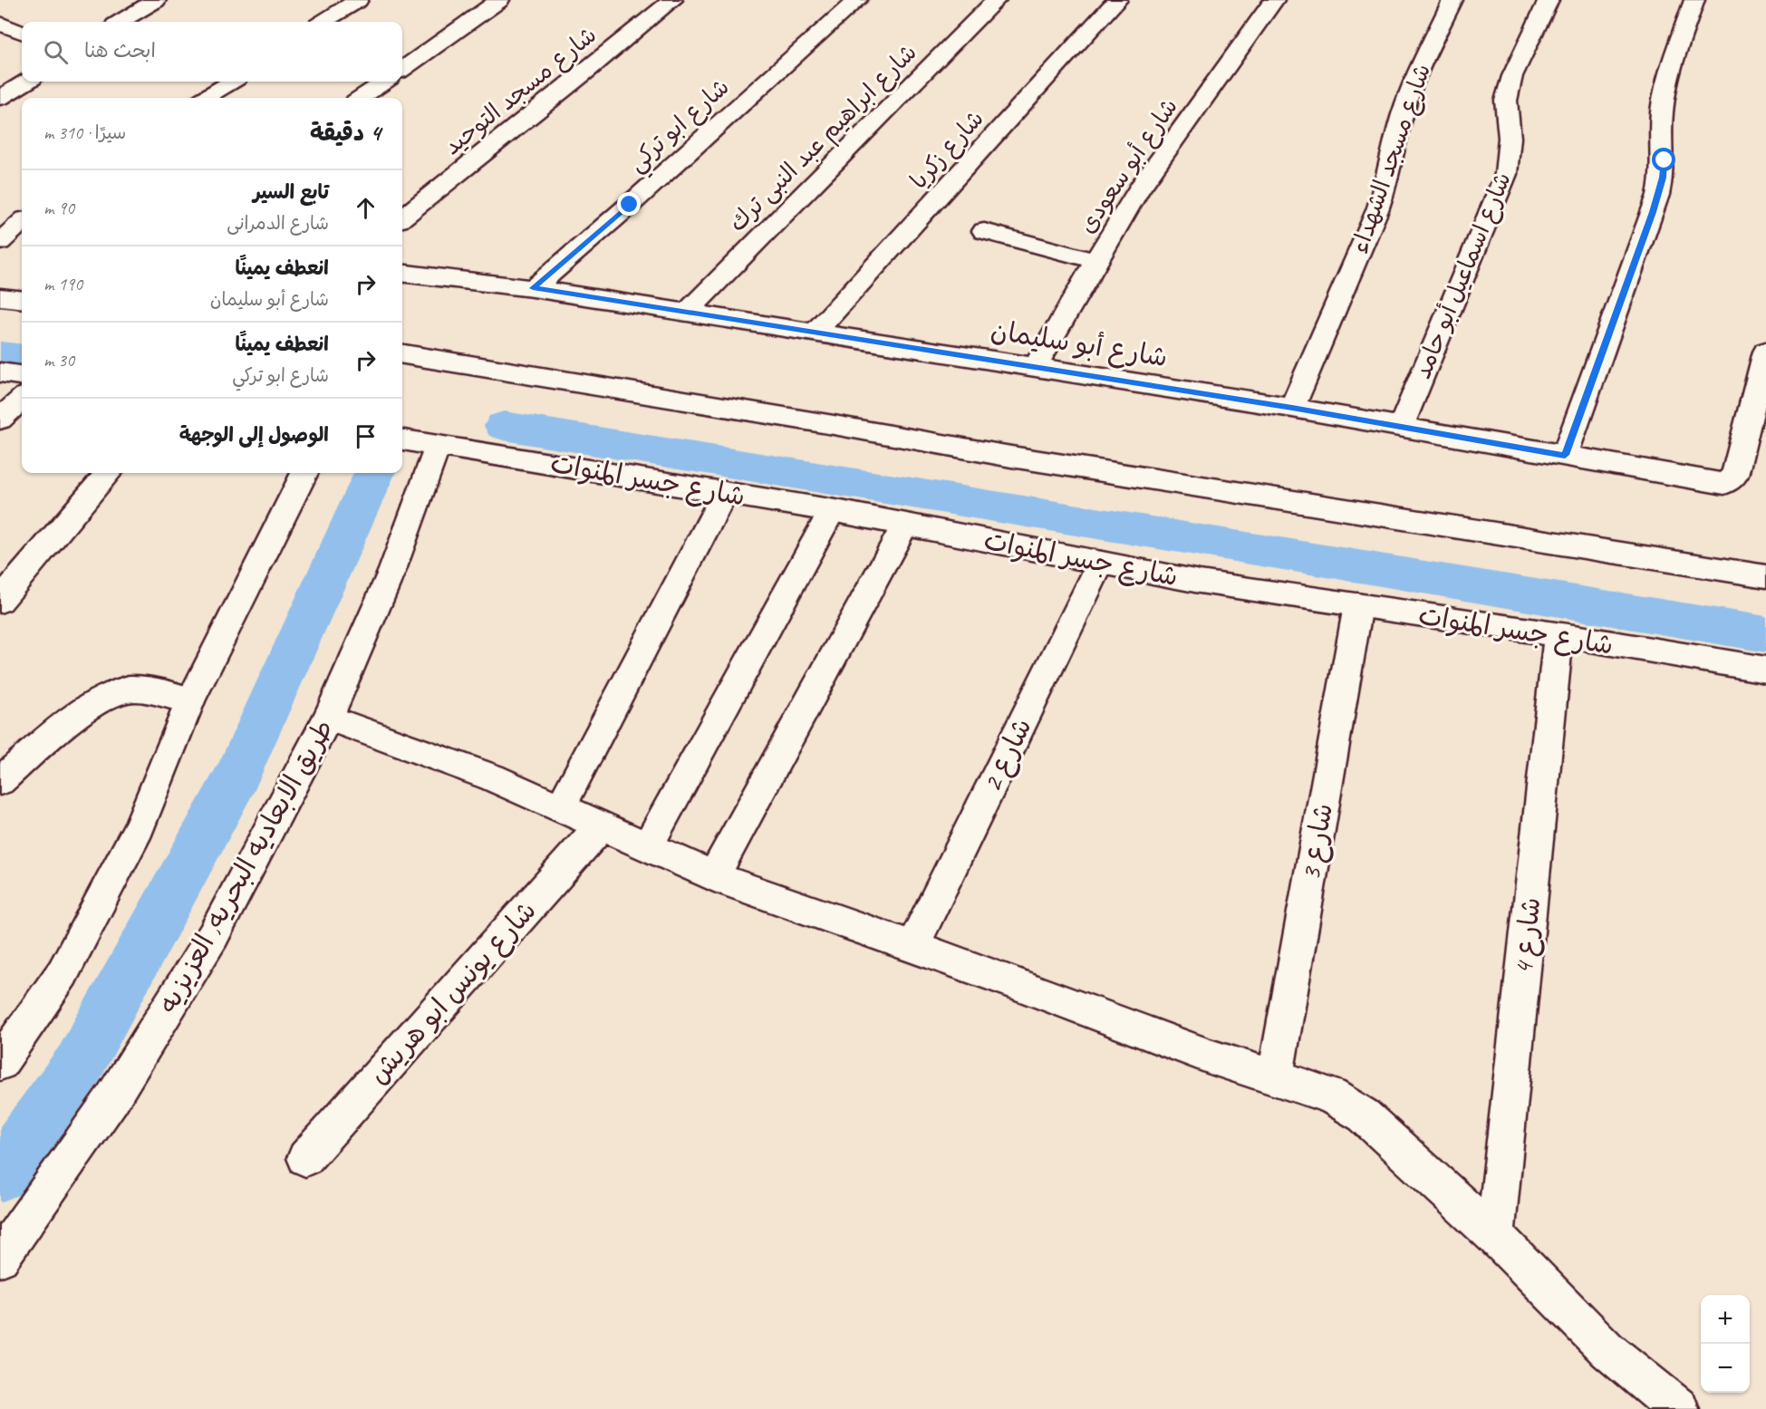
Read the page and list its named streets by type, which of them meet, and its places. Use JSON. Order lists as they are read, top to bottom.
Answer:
{
  "streets": {
    "street": [
      "شارع مسجد التوحيد",
      "شارع ابو تركي",
      "شارع ابراهيم عبد النبى ترك",
      "شارع زكريا",
      "شارع مسجد الشهداء",
      "شارع أبو سعودى",
      "شارع اسماعيل أبو حامد",
      "شارع أبو سليمان",
      "شارع جسر المنوات",
      "شارع 2",
      "شارع 3",
      "طريق الابعاديه البحريه, العزيزيه",
      "شارع 4",
      "شارع يونس ابو هريش"
    ]
  },
  "crossings": [
    ["شارع ابو تركي", "شارع أبو سليمان"],
    ["شارع ابراهيم عبد النبى ترك", "شارع أبو سليمان"],
    ["شارع زكريا", "شارع أبو سليمان"],
    ["شارع مسجد الشهداء", "شارع أبو سليمان"],
    ["شارع أبو سعودى", "شارع أبو سليمان"],
    ["شارع اسماعيل أبو حامد", "شارع أبو سليمان"],
    ["شارع جسر المنوات", "شارع 2"],
    ["شارع جسر المنوات", "شارع 3"],
    ["شارع جسر المنوات", "طريق الابعاديه البحريه, العزيزيه"],
    ["شارع جسر المنوات", "شارع 4"]
  ],
  "page": {
    "search": "ابحث هنا",
    "heading": ["4 دقيقة", "سيرًا · 310 m"],
    "list": [
      ["تابع السير", "شارع الدمرانى", "90 m"],
      ["انعطف يمينًا", "شارع أبو سليمان", "190 m"],
      ["انعطف يمينًا", "شارع ابو تركي", "30 m"],
      "الوصول إلى الوجهة"
    ],
    "map_buttons": ["+", "−"]
  }
}
